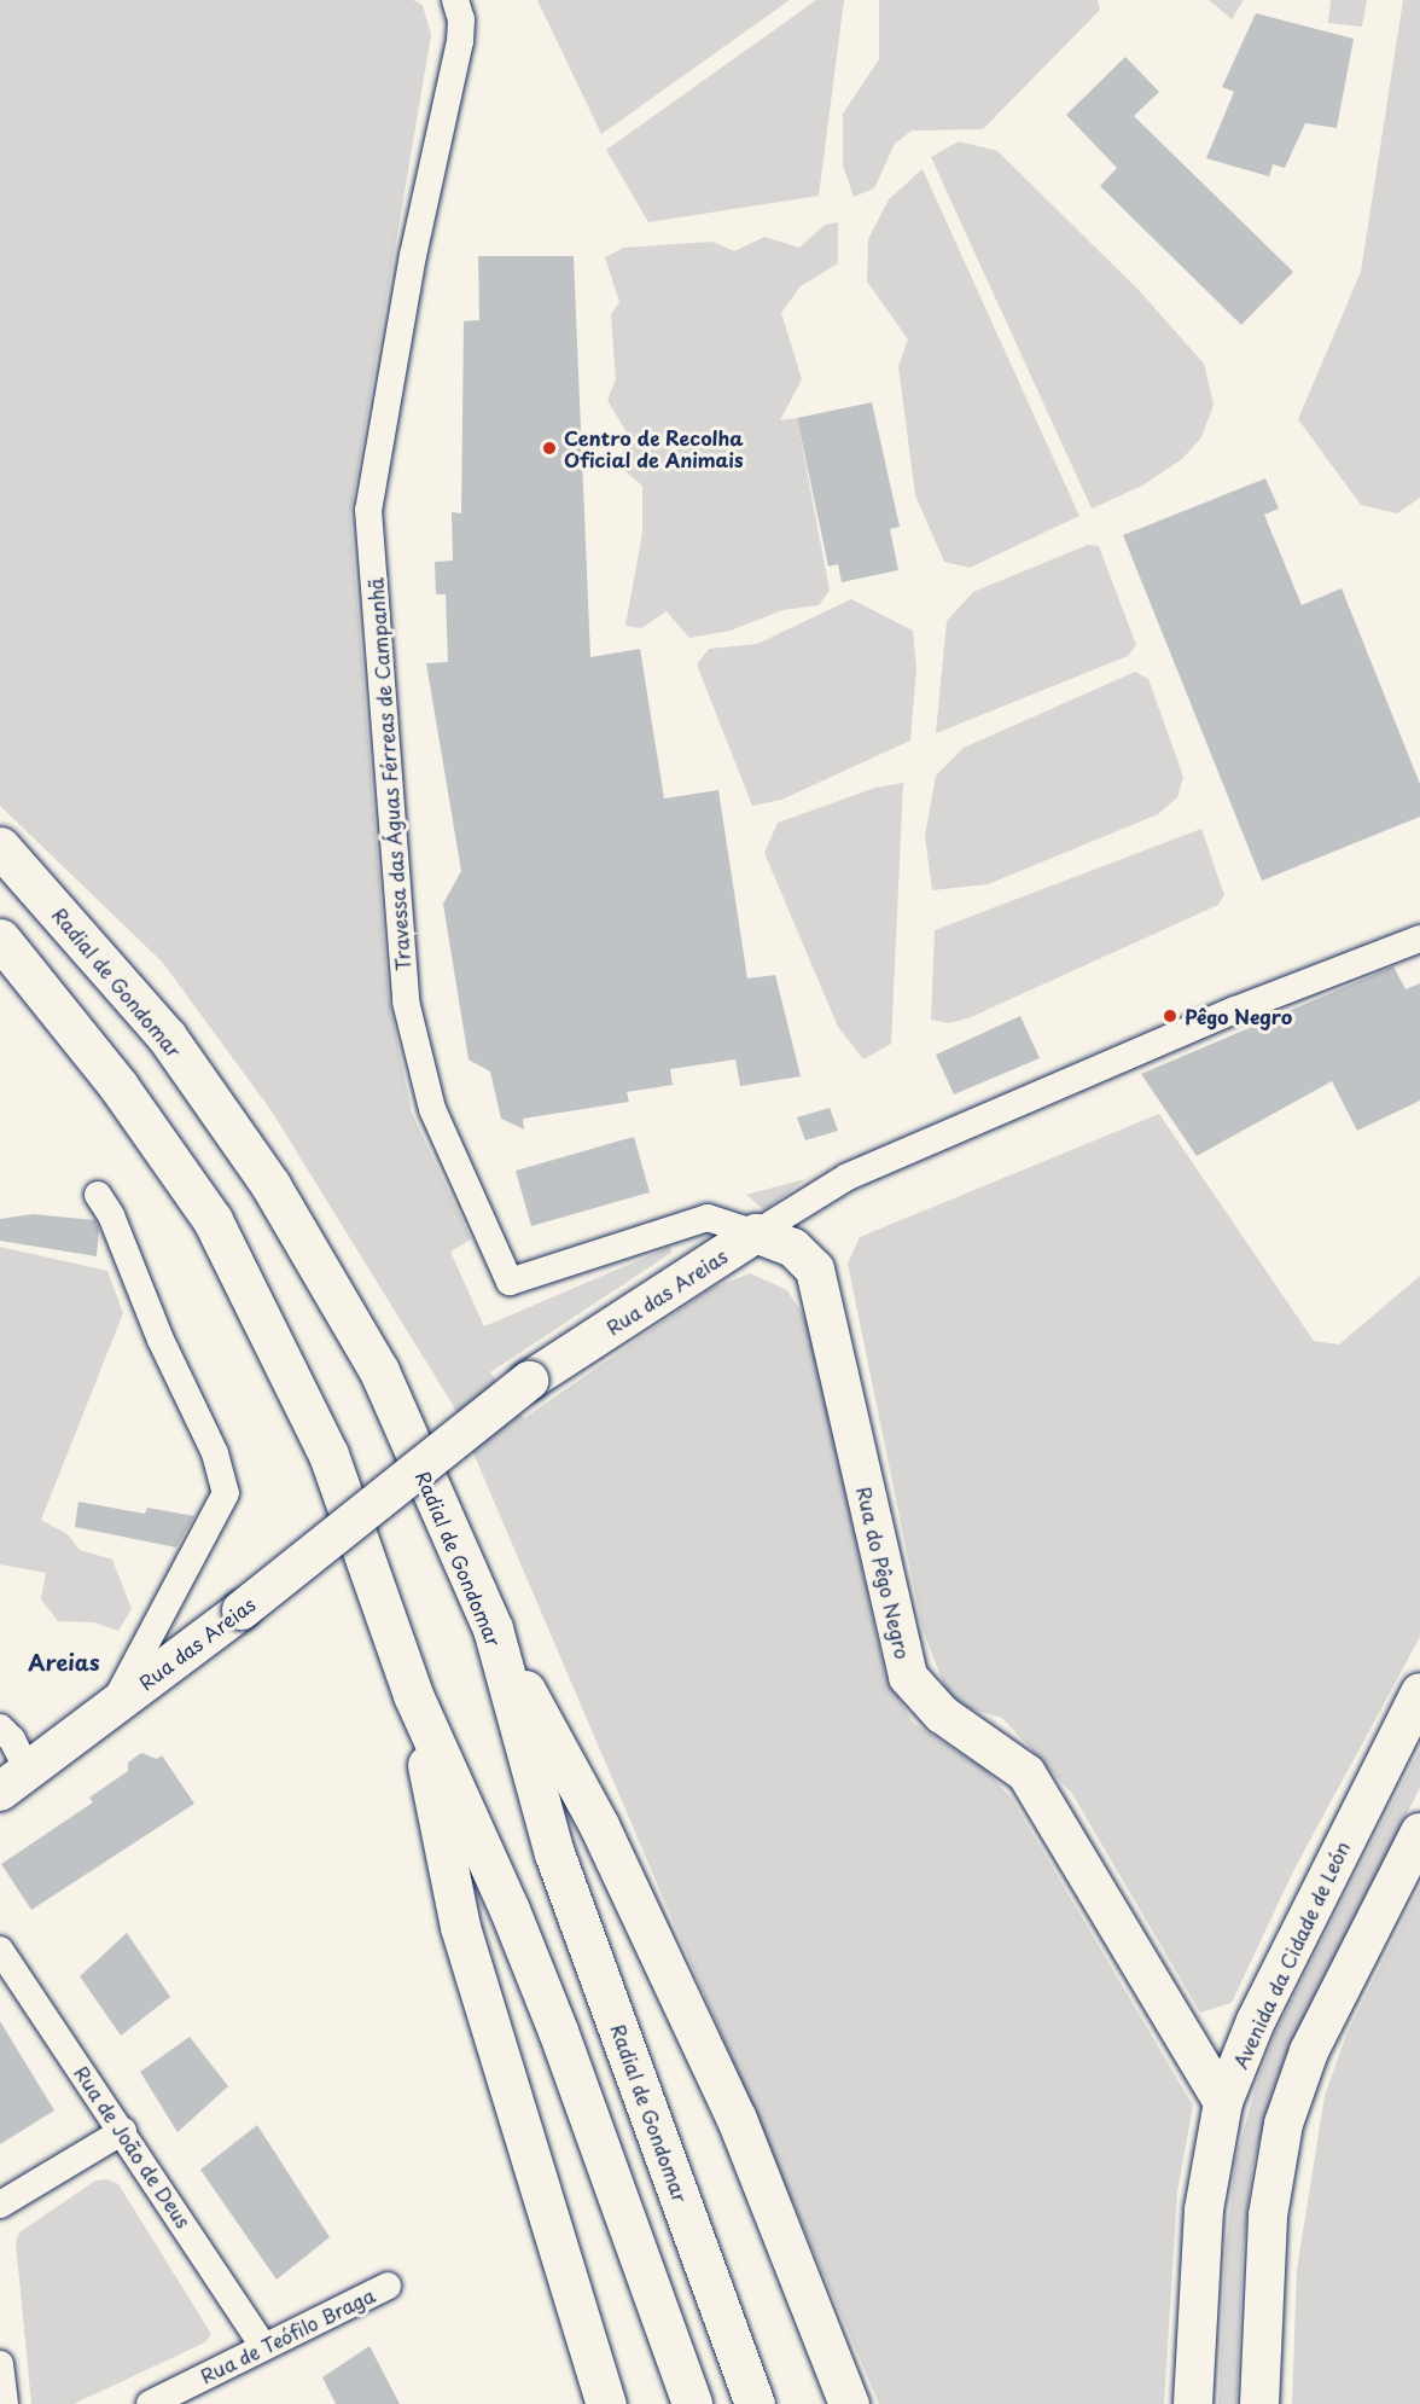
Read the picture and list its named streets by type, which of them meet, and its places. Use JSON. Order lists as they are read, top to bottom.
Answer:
{
  "streets": {
    "highway": ["Radial de Gondomar"],
    "street": [
      "Travessa das Águas Férreas de Campanhã",
      "Rua das Areias",
      "Rua do Pêgo Negro",
      "Avenida da Cidade de León",
      "Rua de João de Deus",
      "Rua de Teófilo Braga"
    ]
  },
  "crossings": [
    ["Travessa das Águas Férreas de Campanhã", "Rua das Areias"],
    ["Travessa das Águas Férreas de Campanhã", "Rua do Pêgo Negro"],
    ["Rua das Areias", "Rua do Pêgo Negro"],
    ["Rua do Pêgo Negro", "Avenida da Cidade de León"],
    ["Rua de João de Deus", "Rua de Teófilo Braga"]
  ],
  "districts": ["Areias"],
  "places": ["Centro de Recolha Oficial de Animais", "Pêgo Negro"]
}
